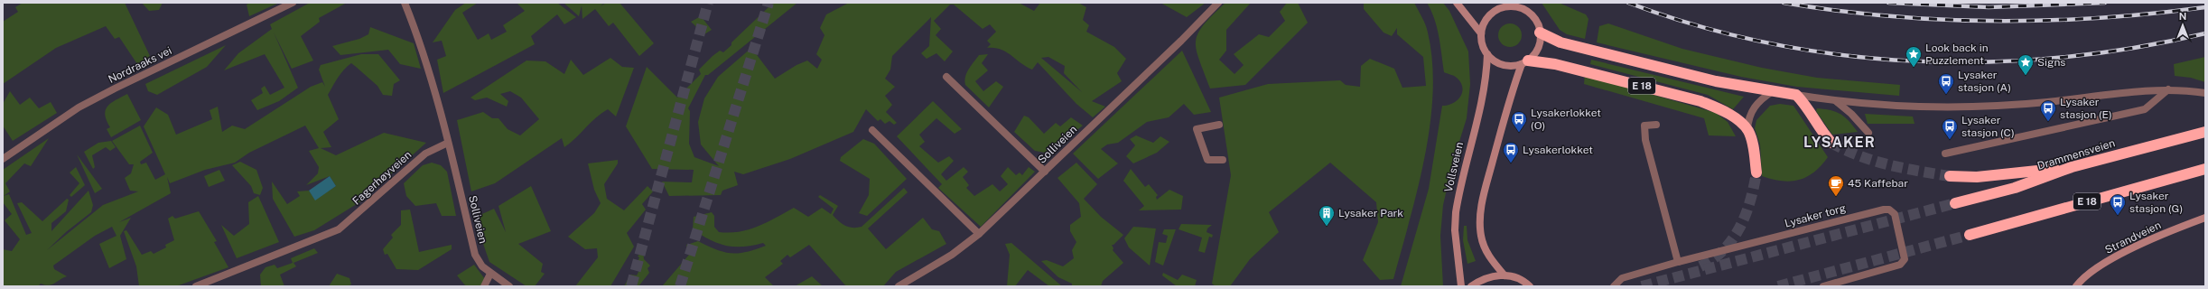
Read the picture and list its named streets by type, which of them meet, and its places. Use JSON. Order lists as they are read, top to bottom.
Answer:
{
  "streets": {
    "highway": ["E 18", "Drammensveien"],
    "main road": ["Vollsveien", "Strandveien"],
    "street": [
      "Nordraaks vei",
      "Solliveien",
      "Fagerhøyveien",
      "Lysaker torg"
    ]
  },
  "crossings": [
    ["E 18", "Vollsveien"],
    ["Solliveien", "Fagerhøyveien"]
  ],
  "districts": ["LYSAKER"],
  "places": {
    "place": ["Look back in Puzzlement", "Signs"],
    "bus stop": [
      "Lysaker stasjon (A)",
      "Lysaker stasjon (E)",
      "Lysakerlokket (O)",
      "Lysaker stasjon (C)",
      "Lysakerlokket",
      "Lysaker stasjon (G)"
    ],
    "cafe": ["45 Kaffebar"],
    "building": ["Lysaker Park"]
  },
  "north": "top"
}
